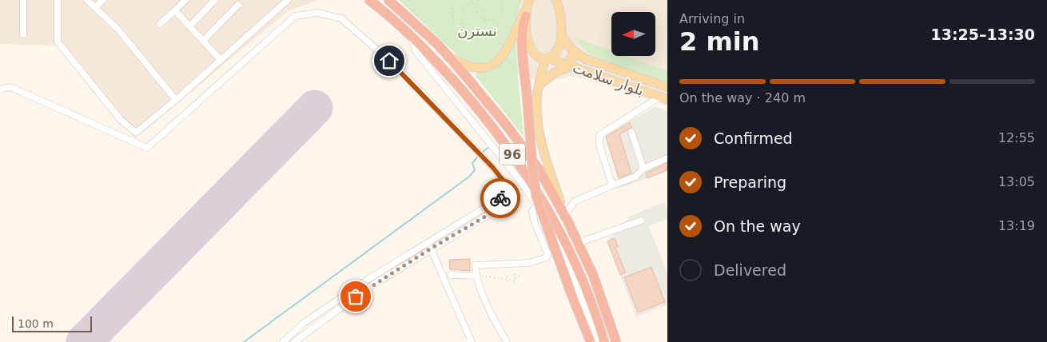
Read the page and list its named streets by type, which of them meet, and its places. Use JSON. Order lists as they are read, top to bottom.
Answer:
{
  "streets": {
    "highway": ["96"],
    "main road": ["بلوار سلامت"]
  },
  "parks": ["نسترن"],
  "scale_bar": "100 m",
  "north": "left",
  "page": {
    "heading": ["2 min", "Arriving in", "13:25–13:30"],
    "bar": "On the way · 240 m",
    "list": [
      ["Confirmed", "12:55"],
      ["Preparing", "13:05"],
      ["On the way", "13:19"],
      "Delivered"
    ],
    "scale": "100 m"
  }
}
